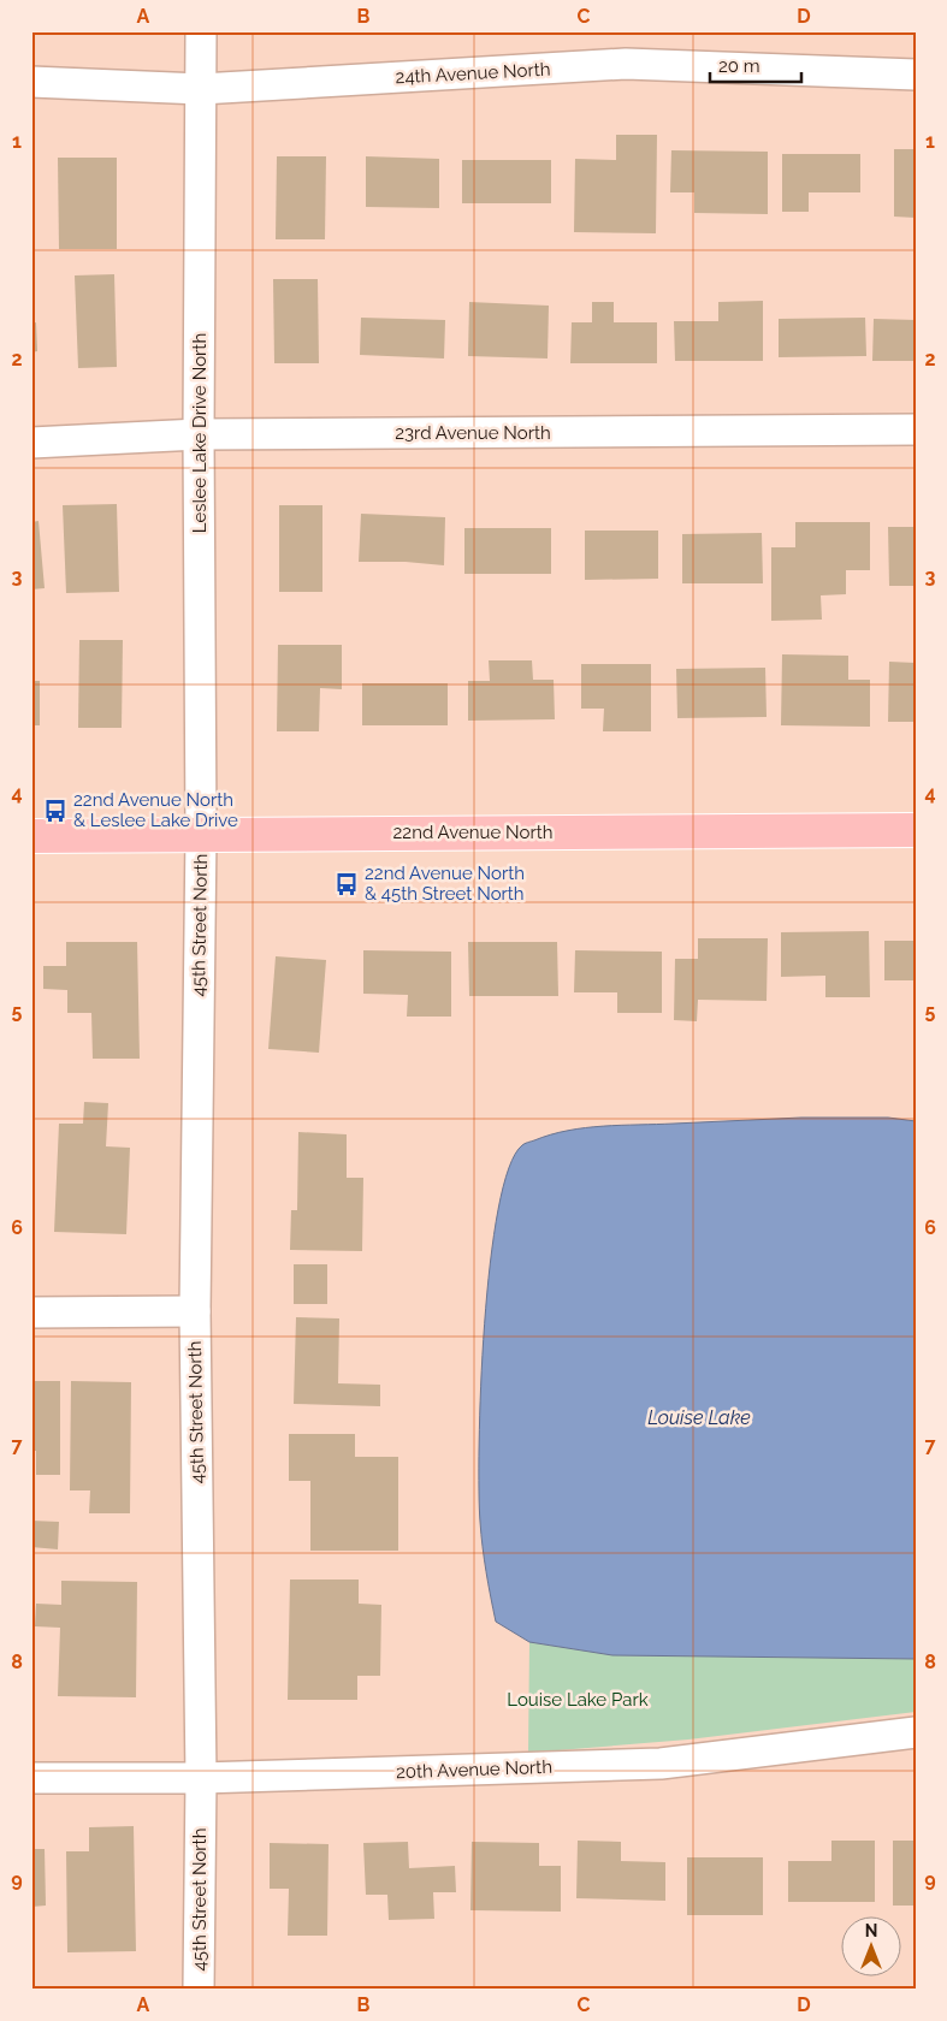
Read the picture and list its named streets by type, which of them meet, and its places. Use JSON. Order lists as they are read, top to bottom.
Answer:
{
  "streets": {
    "main road": ["22nd Avenue North"],
    "street": [
      "24th Avenue North",
      "Leslee Lake Drive North",
      "23rd Avenue North",
      "45th Street North",
      "20th Avenue North"
    ]
  },
  "crossings": [
    ["24th Avenue North", "Leslee Lake Drive North"],
    ["Leslee Lake Drive North", "23rd Avenue North"],
    ["Leslee Lake Drive North", "22nd Avenue North"],
    ["Leslee Lake Drive North", "45th Street North"],
    ["22nd Avenue North", "45th Street North"],
    ["45th Street North", "20th Avenue North"]
  ],
  "water": ["Louise Lake"],
  "parks": ["Louise Lake Park"],
  "places": {
    "bus stop": ["22nd Avenue North & Leslee Lake Drive", "22nd Avenue North & 45th Street North"]
  },
  "scale_bar": "20 m",
  "north": "top",
  "grid": {
    "columns": [
      "A",
      "B",
      "C",
      "D"
    ],
    "rows": [
      "1",
      "2",
      "3",
      "4",
      "5",
      "6",
      "7",
      "8",
      "9"
    ]
  }
}
